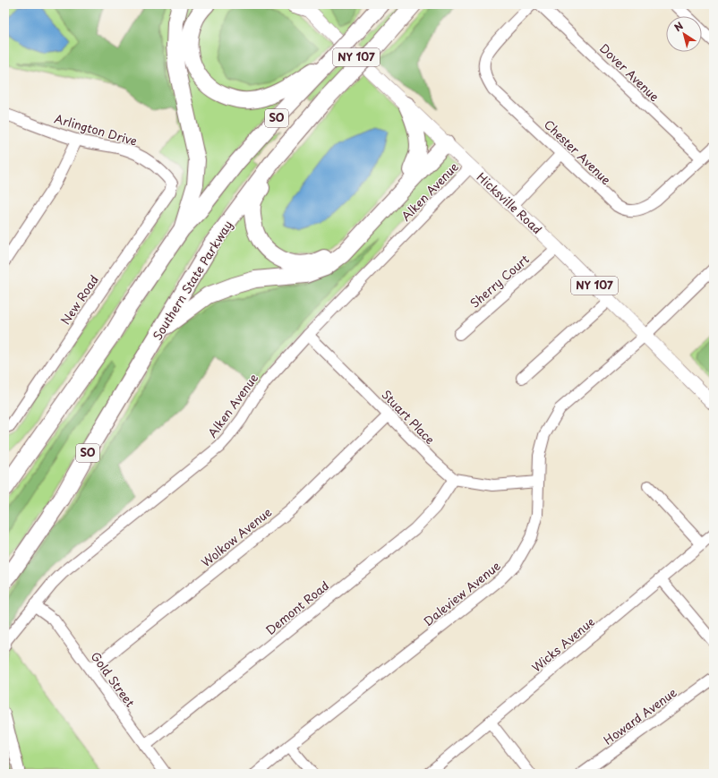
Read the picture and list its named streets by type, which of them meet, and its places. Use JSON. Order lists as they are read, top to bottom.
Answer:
{
  "streets": {
    "highway": ["SO", "Southern State Parkway"],
    "main road": ["NY 107", "Hicksville Road"],
    "street": [
      "Dover Avenue",
      "Arlington Drive",
      "Chester Avenue",
      "Alken Avenue",
      "Sherry Court",
      "New Road",
      "Stuart Place",
      "Wolkow Avenue",
      "Daleview Avenue",
      "Demont Road",
      "Wicks Avenue",
      "Gold Street",
      "Howard Avenue"
    ]
  },
  "crossings": [
    ["Dover Avenue", "Chester Avenue"],
    ["Arlington Drive", "New Road"],
    ["Alken Avenue", "Hicksville Road"],
    ["Alken Avenue", "Stuart Place"],
    ["Alken Avenue", "Gold Street"],
    ["Hicksville Road", "Sherry Court"],
    ["Hicksville Road", "Daleview Avenue"],
    ["Stuart Place", "Wolkow Avenue"],
    ["Stuart Place", "Daleview Avenue"],
    ["Stuart Place", "Demont Road"],
    ["Wolkow Avenue", "Gold Street"],
    ["Demont Road", "Gold Street"]
  ],
  "north": "top left"
}
